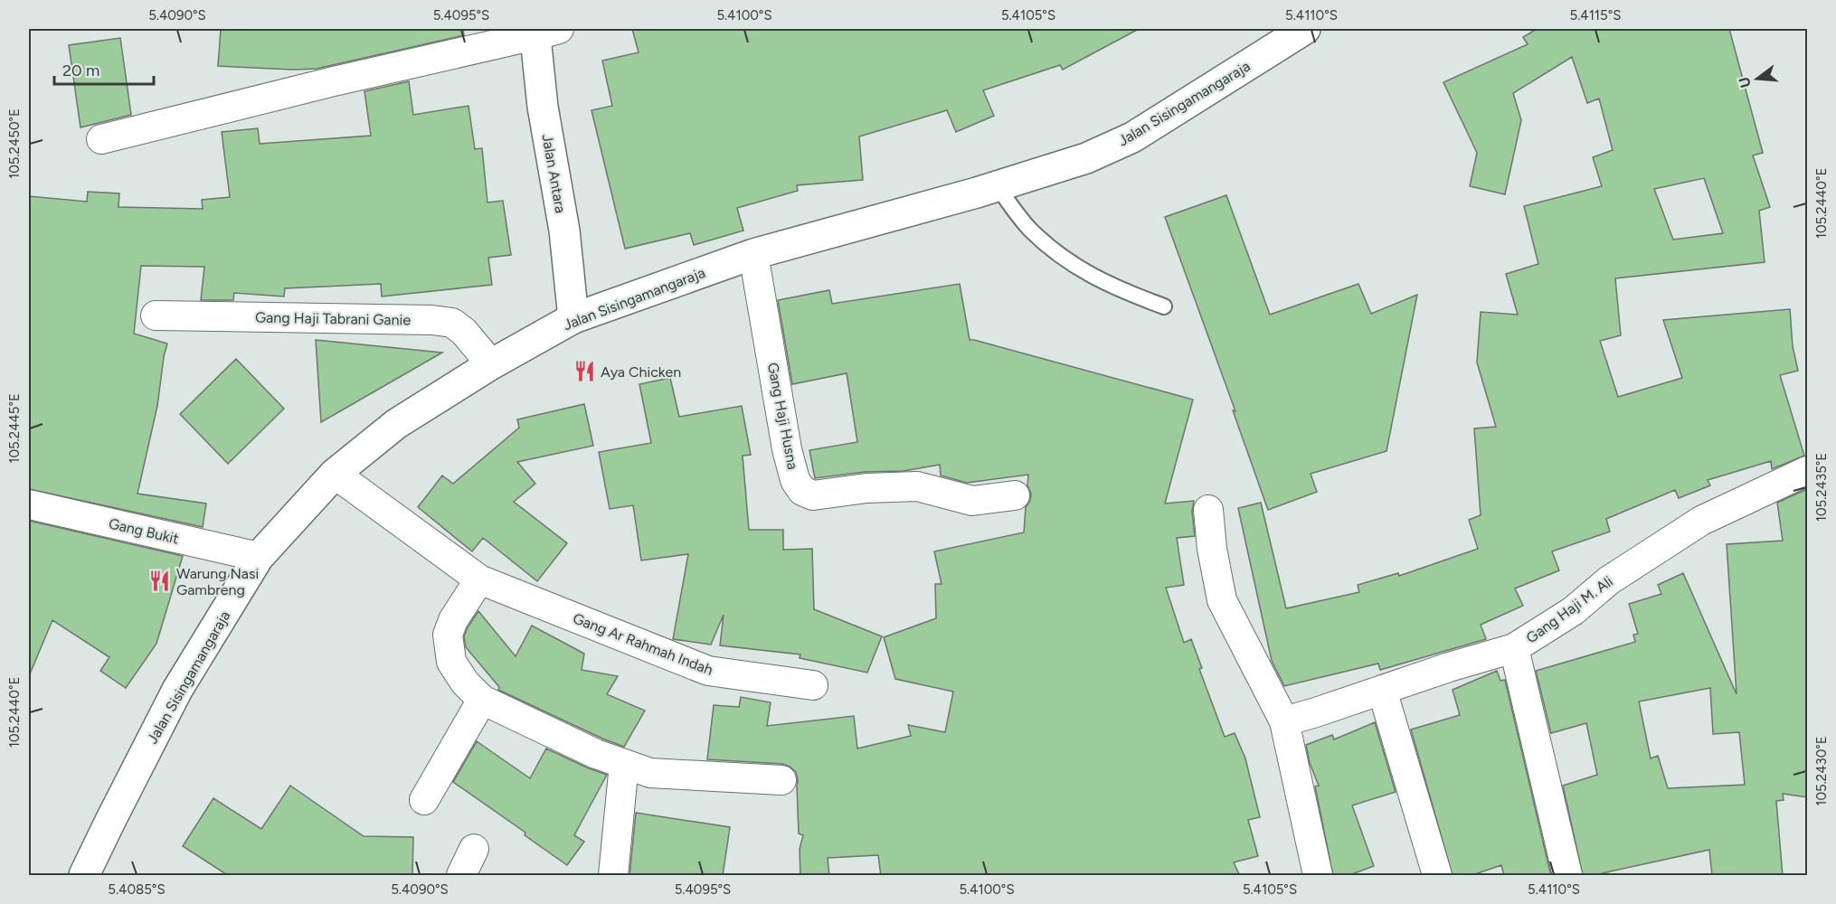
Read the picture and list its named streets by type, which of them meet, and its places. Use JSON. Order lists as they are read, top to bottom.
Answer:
{
  "streets": {
    "main road": ["Jalan Sisingamangaraja", "Jalan Antara"],
    "street": [
      "Gang Haji Tabrani Ganie",
      "Gang Haji Husna",
      "Gang Bukit",
      "Gang Haji M. Ali",
      "Gang Ar Rahmah Indah"
    ]
  },
  "crossings": [
    ["Jalan Sisingamangaraja", "Jalan Antara"],
    ["Jalan Sisingamangaraja", "Gang Haji Tabrani Ganie"],
    ["Jalan Sisingamangaraja", "Gang Haji Husna"],
    ["Jalan Sisingamangaraja", "Gang Bukit"],
    ["Jalan Sisingamangaraja", "Gang Ar Rahmah Indah"]
  ],
  "places": {
    "restaurant": ["Aya Chicken", "Warung Nasi Gambreng"]
  },
  "scale_bar": "20 m",
  "north": "left",
  "coordinates": [
    "5.4090°S",
    "5.4095°S",
    "5.4100°S",
    "5.4105°S",
    "5.4110°S",
    "5.4115°S",
    "105.2450°E",
    "105.2440°E",
    "105.2445°E",
    "105.2435°E",
    "105.2430°E",
    "5.4085°S"
  ]
}
